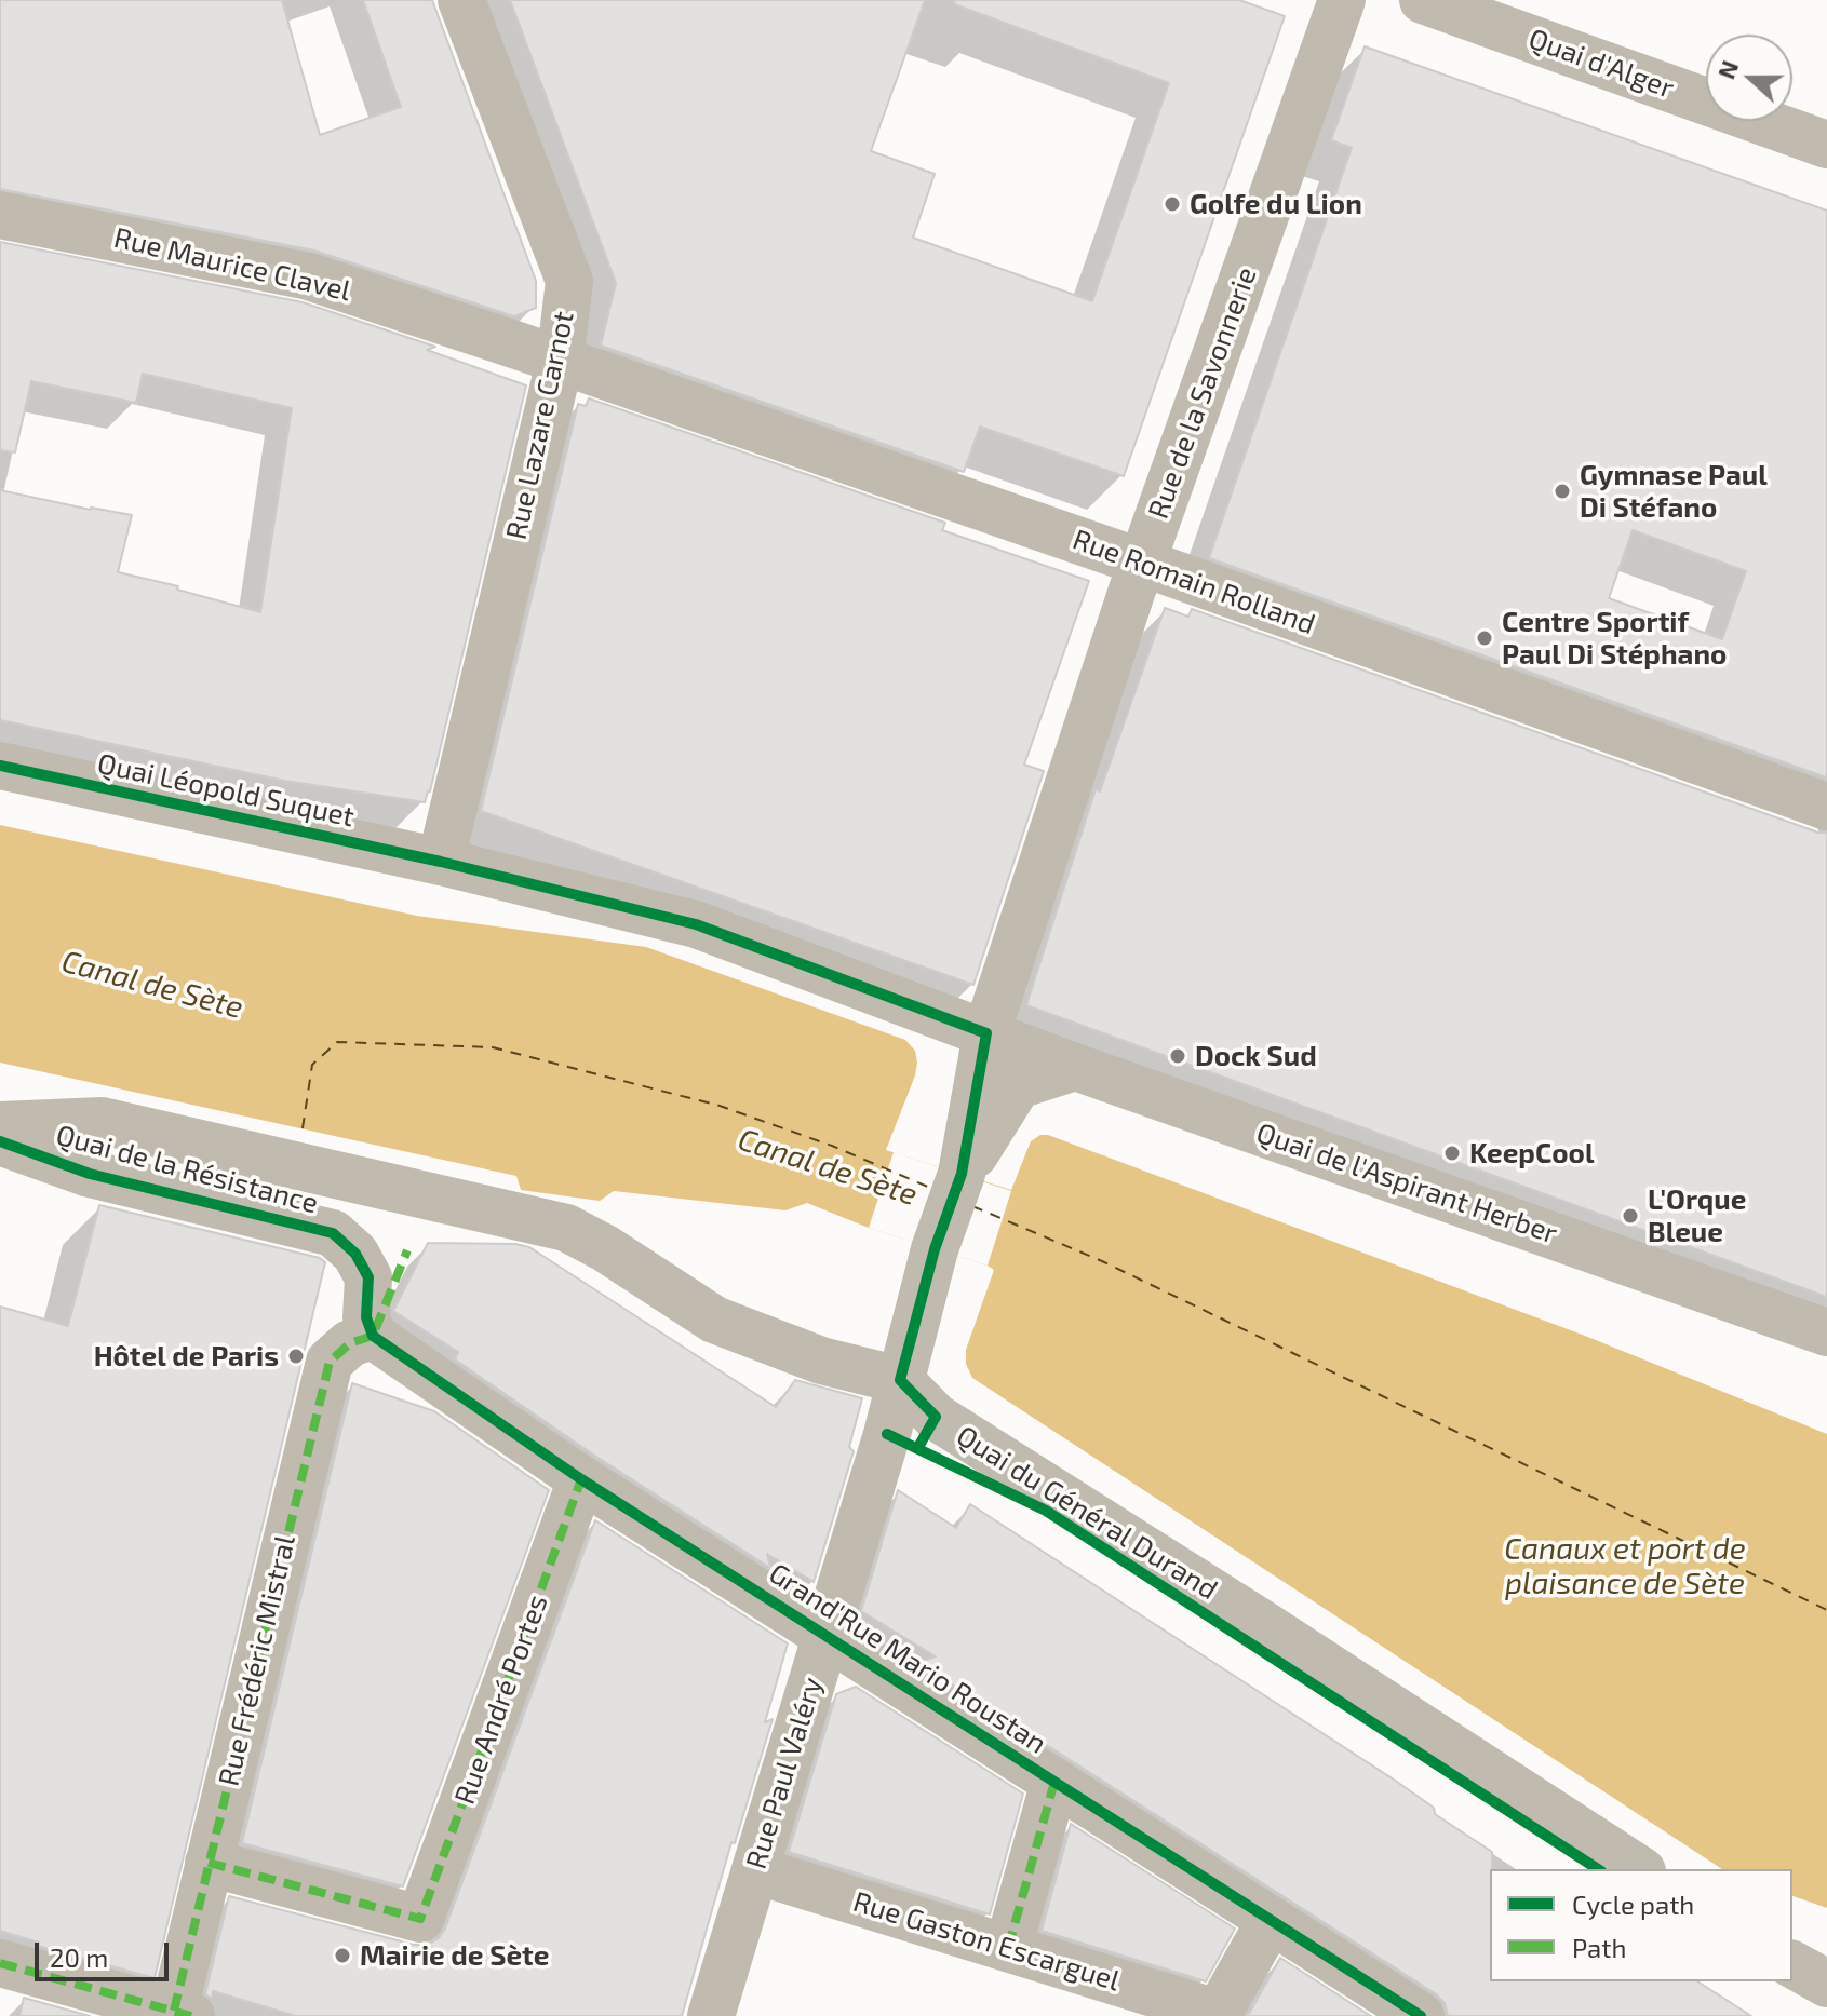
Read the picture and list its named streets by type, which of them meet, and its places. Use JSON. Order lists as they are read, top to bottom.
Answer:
{
  "streets": {
    "main road": [
      "Rue Maurice Clavel",
      "Rue de la Savonnerie",
      "Rue Romain Rolland",
      "Quai de la Résistance",
      "Quai du Général Durand",
      "Grand'Rue Mario Roustan",
      "Rue Paul Valéry"
    ],
    "street": [
      "Quai d'Alger",
      "Rue Lazare Carnot",
      "Quai Léopold Suquet",
      "Quai de l'Aspirant Herber",
      "Rue Frédéric Mistral",
      "Rue André Portes",
      "Rue Gaston Escarguel"
    ]
  },
  "crossings": [
    ["Rue Maurice Clavel", "Rue Lazare Carnot"],
    ["Rue Maurice Clavel", "Rue Romain Rolland"],
    ["Rue de la Savonnerie", "Rue Romain Rolland"],
    ["Rue de la Savonnerie", "Quai Léopold Suquet"],
    ["Rue de la Savonnerie", "Quai de l'Aspirant Herber"],
    ["Rue de la Savonnerie", "Rue Paul Valéry"],
    ["Rue Lazare Carnot", "Rue Romain Rolland"],
    ["Rue Lazare Carnot", "Quai Léopold Suquet"],
    ["Quai Léopold Suquet", "Quai de l'Aspirant Herber"],
    ["Quai de la Résistance", "Grand'Rue Mario Roustan"],
    ["Quai de la Résistance", "Rue Frédéric Mistral"],
    ["Quai du Général Durand", "Rue Paul Valéry"],
    ["Grand'Rue Mario Roustan", "Rue Frédéric Mistral"],
    ["Grand'Rue Mario Roustan", "Rue André Portes"],
    ["Grand'Rue Mario Roustan", "Rue Paul Valéry"],
    ["Rue Frédéric Mistral", "Rue André Portes"],
    ["Rue Paul Valéry", "Rue Gaston Escarguel"]
  ],
  "water": ["Canal de Sète", "Canaux et port de plaisance de Sète"],
  "places": [
    "Golfe du Lion",
    "Gymnase Paul Di Stéfano",
    "Centre Sportif Paul Di Stéphano",
    "Dock Sud",
    "KeepCool",
    "L'Orque Bleue",
    "Hôtel de Paris",
    "Mairie de Sète"
  ],
  "legend": ["Cycle path", "Path"],
  "scale_bar": "20 m",
  "north": "left"
}
